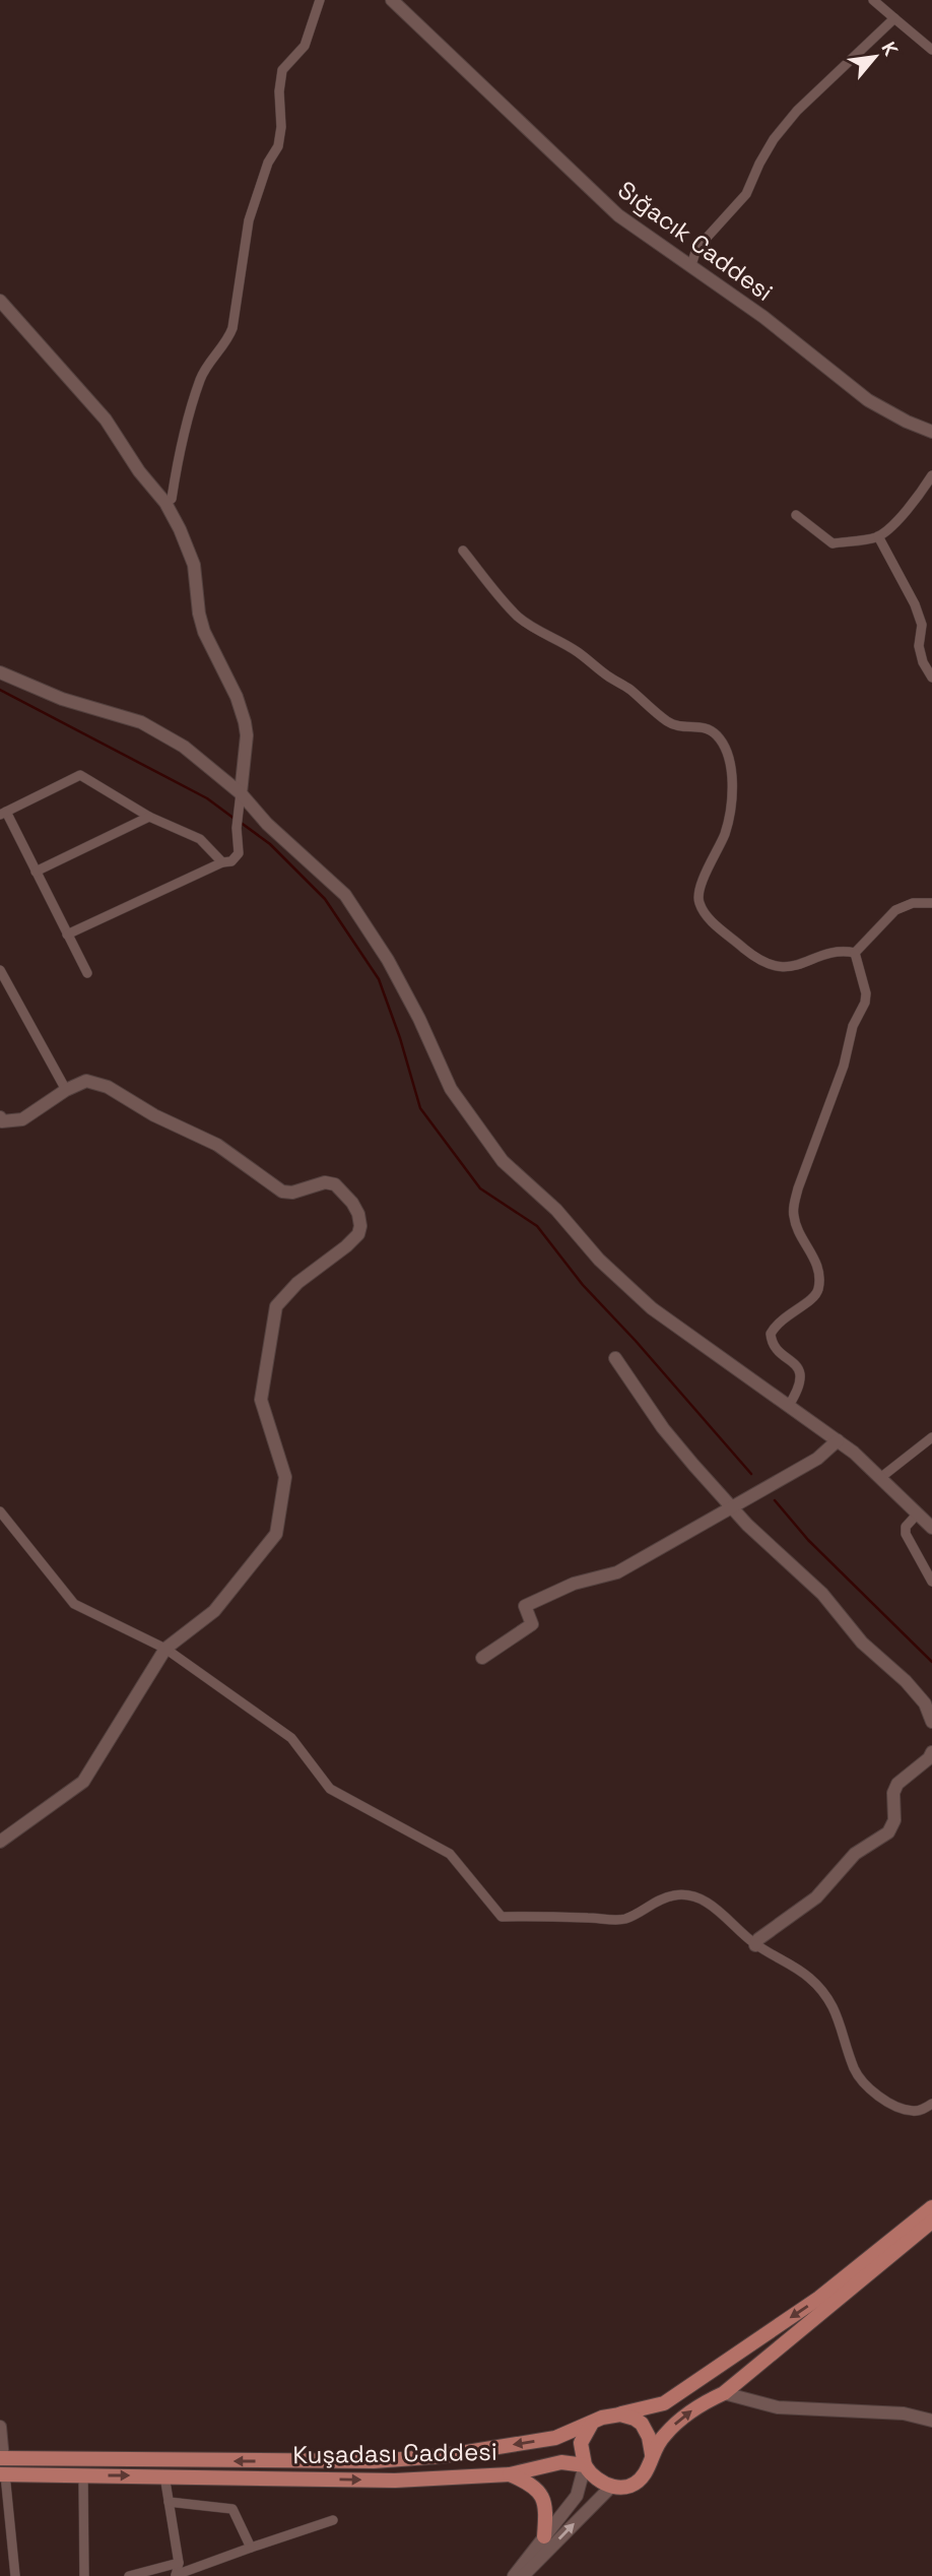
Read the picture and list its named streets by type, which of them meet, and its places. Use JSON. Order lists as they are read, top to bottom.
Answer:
{
  "streets": {
    "main road": ["Kuşadası Caddesi"],
    "street": ["Sığacık Caddesi"]
  },
  "north": "top right"
}
